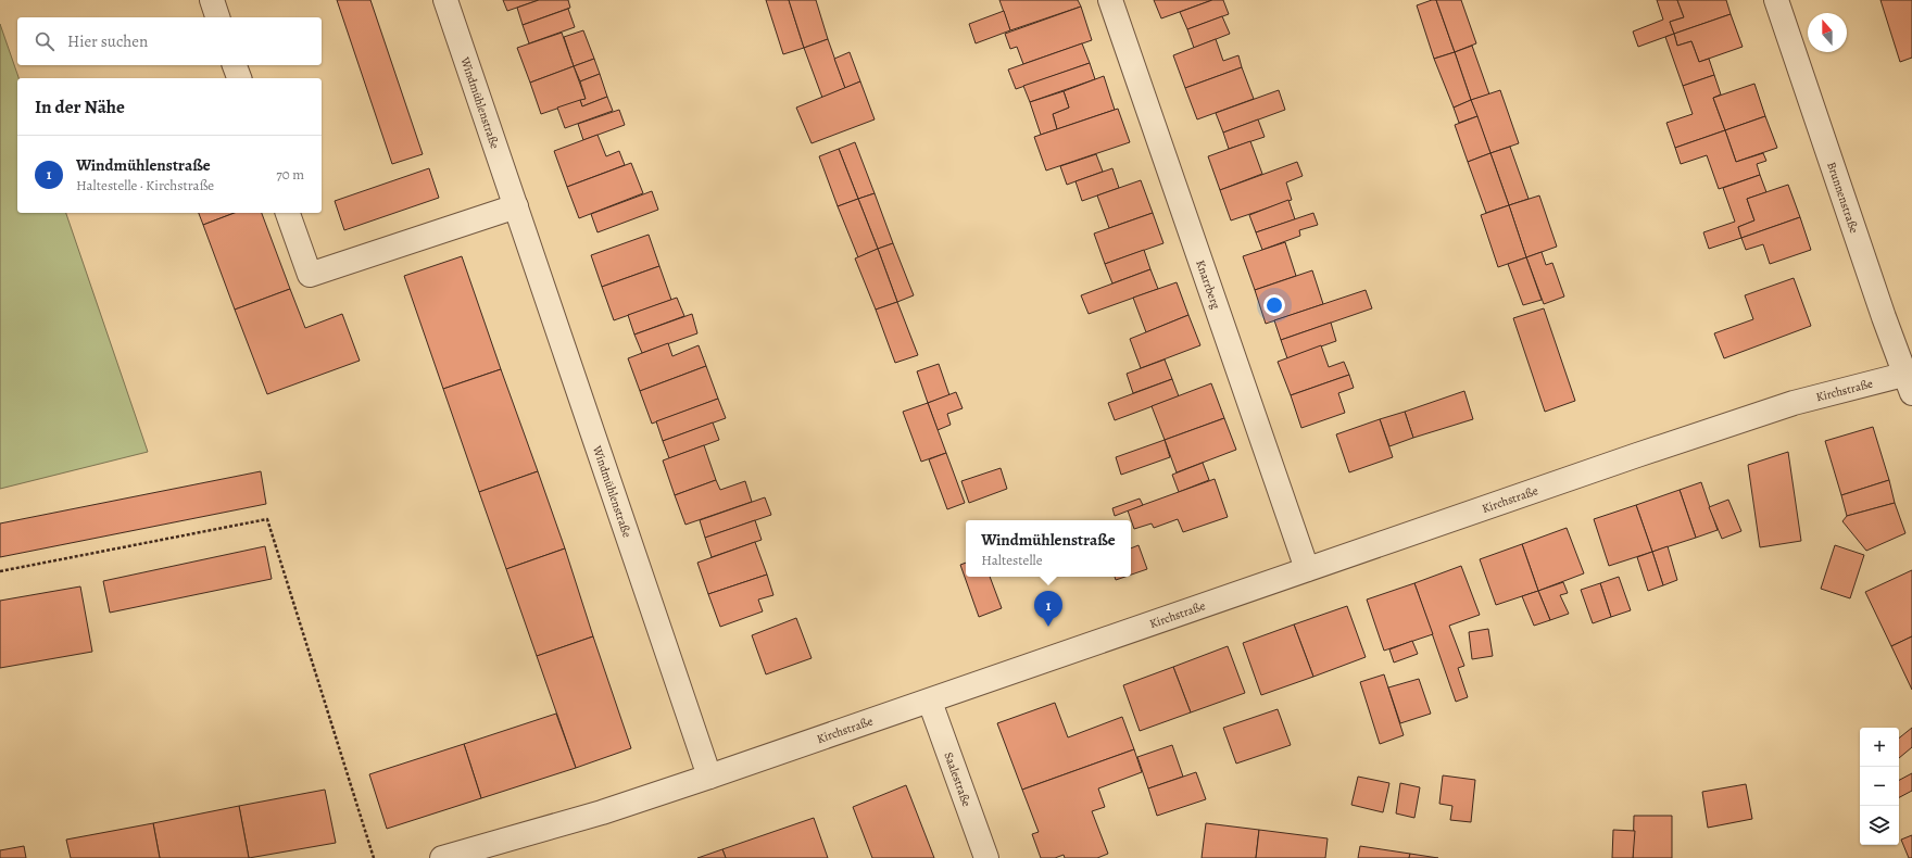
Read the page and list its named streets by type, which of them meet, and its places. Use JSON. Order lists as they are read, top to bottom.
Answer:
{
  "streets": {
    "street": [
      "Windmühlenstraße",
      "Brunnenstraße",
      "Knarrberg",
      "Kirchstraße",
      "Saalestraße"
    ]
  },
  "crossings": [
    ["Windmühlenstraße", "Kirchstraße"],
    ["Brunnenstraße", "Kirchstraße"],
    ["Knarrberg", "Kirchstraße"],
    ["Kirchstraße", "Saalestraße"]
  ],
  "north": "top",
  "page": {
    "search": "Hier suchen",
    "heading": "In der Nähe",
    "list": [
      {
        "mark": "1",
        "name": "Windmühlenstraße",
        "note": "Haltestelle · Kirchstraße",
        "value": "70 m"
      }
    ],
    "popup": ["Windmühlenstraße", "Haltestelle"],
    "pins": "1",
    "map_buttons": ["+", "−"]
  }
}
